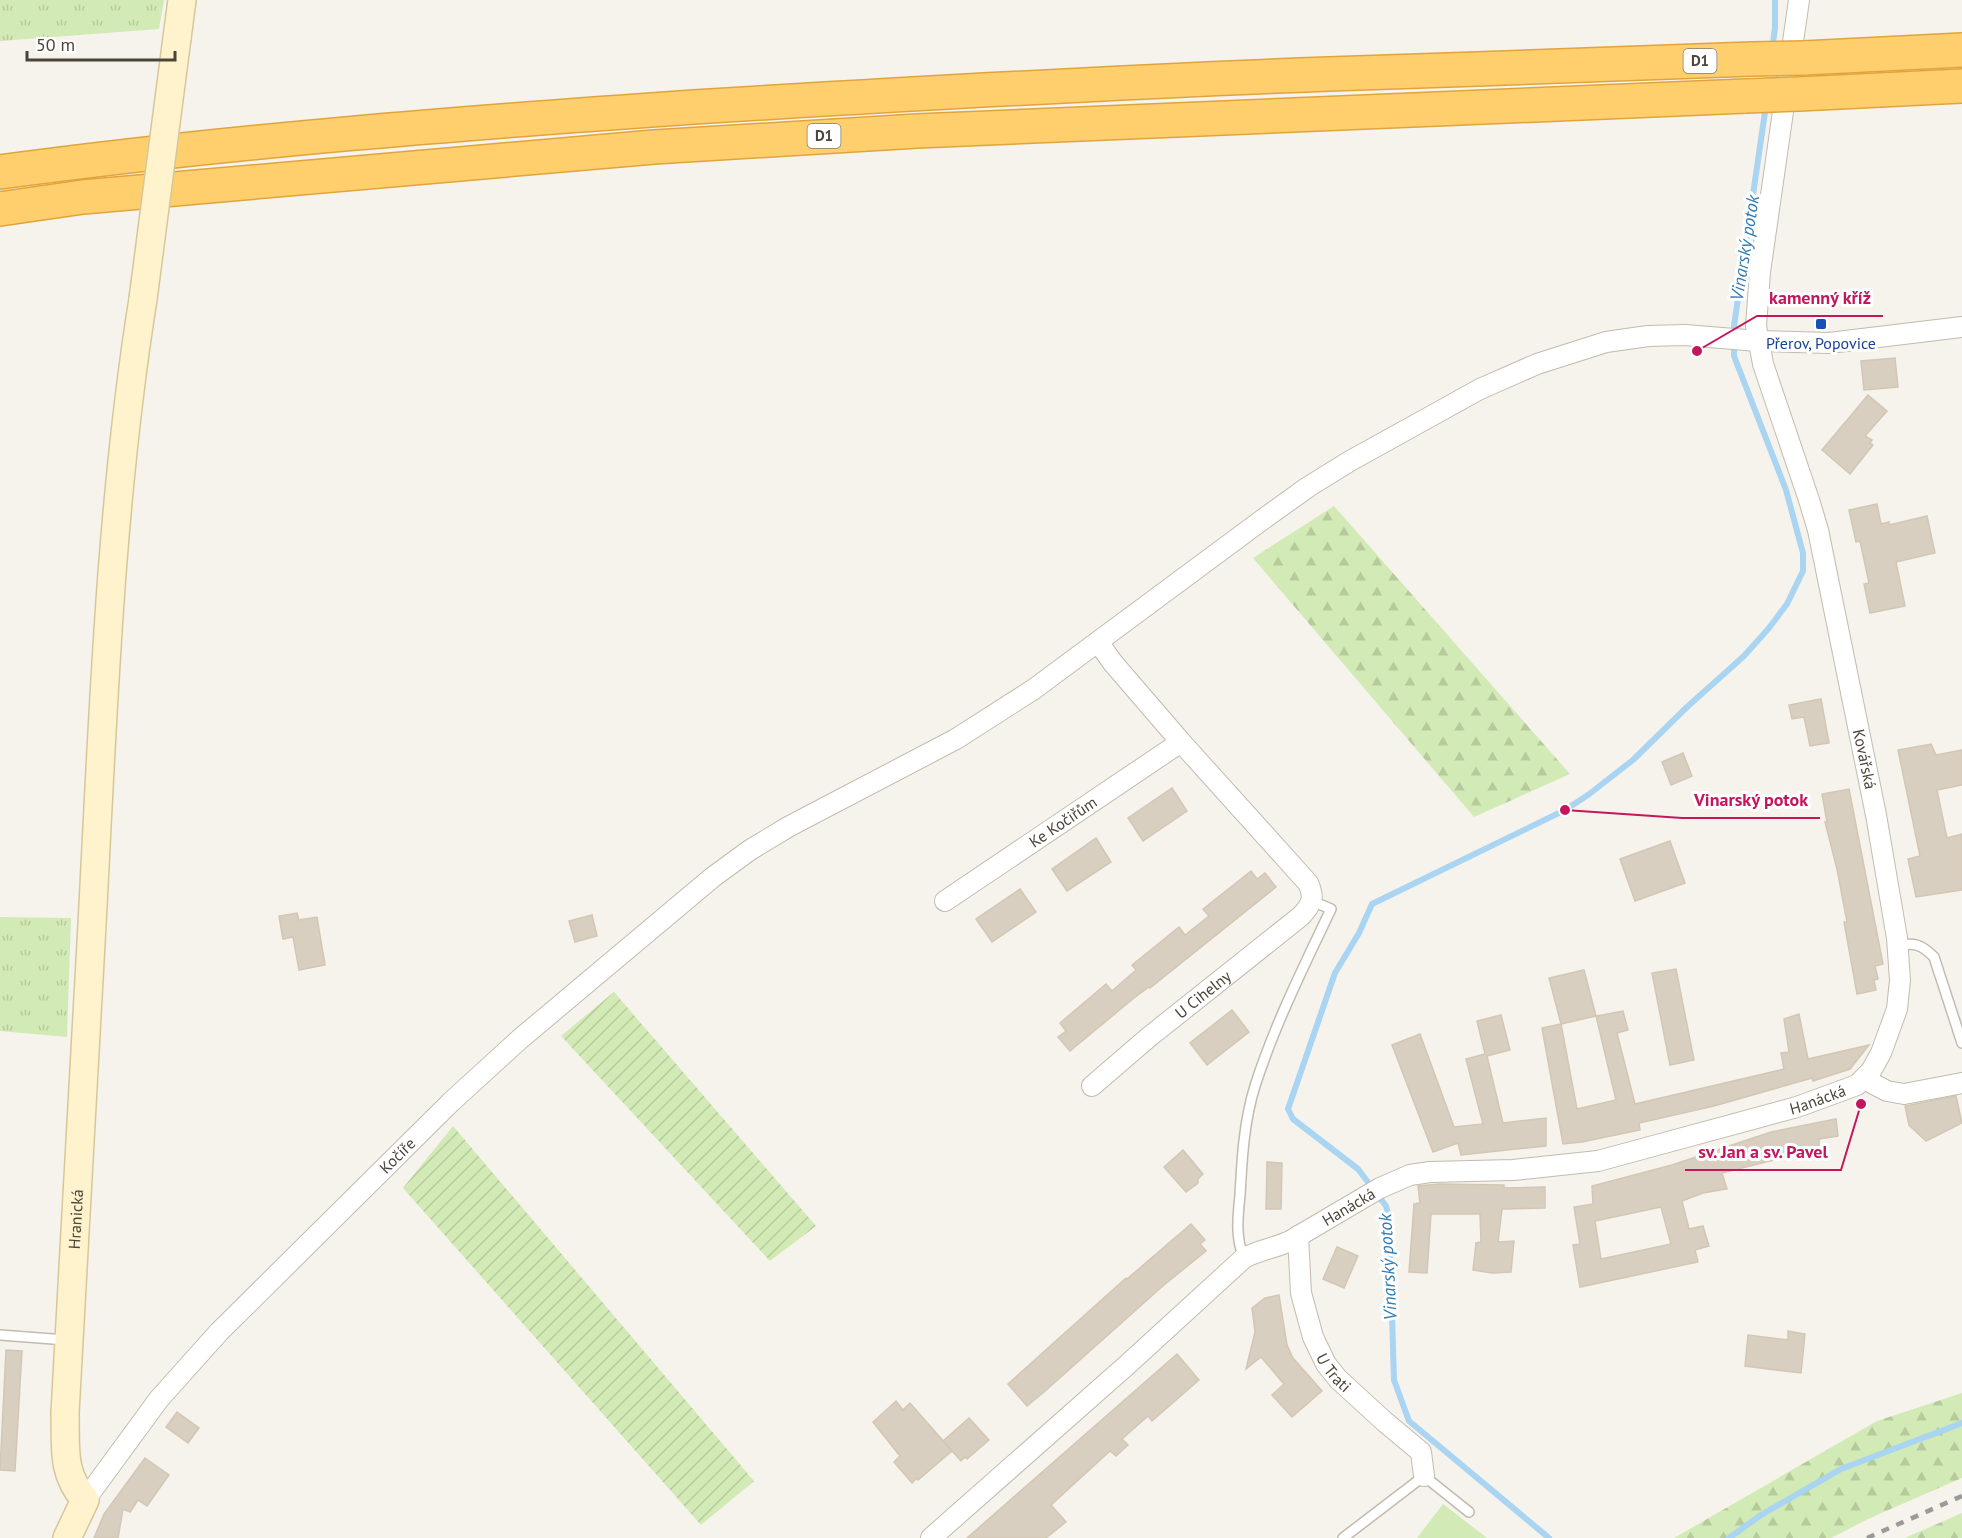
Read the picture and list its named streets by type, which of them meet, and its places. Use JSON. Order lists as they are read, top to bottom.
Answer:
{
  "streets": {
    "highway": ["D1"],
    "main road": ["Hranická"],
    "street": [
      "Kovářská",
      "Ke Kočiřům",
      "U Cihelny",
      "Hanácká",
      "Kočíře",
      "U Trati"
    ]
  },
  "crossings": [
    ["Kovářská", "Hanácká"],
    ["Kovářská", "Kočíře"],
    ["Hanácká", "U Trati"],
    ["Kočíře", "Hranická"]
  ],
  "water": ["Vinarský potok"],
  "places": {
    "transit": ["Přerov, Popovice"],
    "other": ["kamenný kříž", "Vinarský potok", "sv. Jan a sv. Pavel"]
  },
  "scale_bar": "50 m"
}
